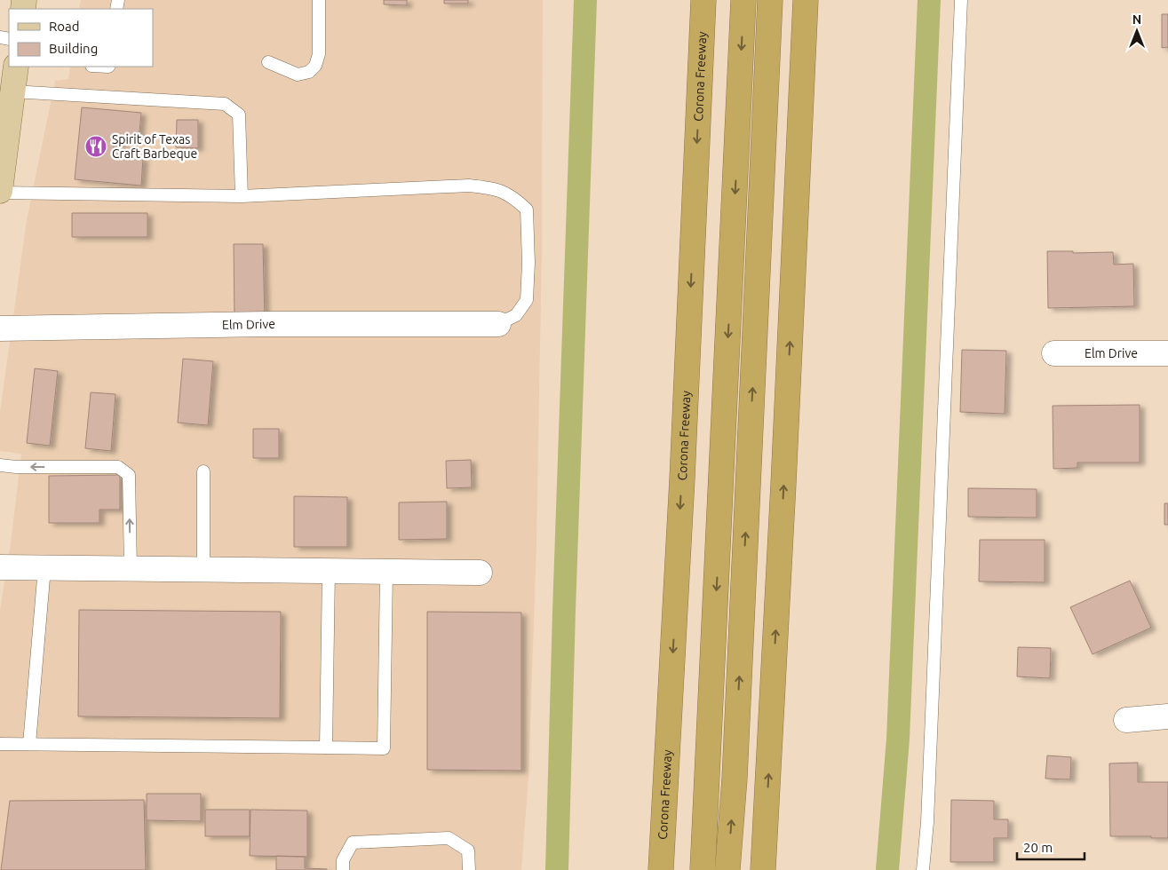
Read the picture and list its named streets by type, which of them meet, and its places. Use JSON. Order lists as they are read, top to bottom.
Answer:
{
  "streets": {
    "highway": ["Corona Freeway"],
    "street": ["Elm Drive"]
  },
  "places": {
    "restaurant": ["Spirit of Texas Craft Barbeque"]
  },
  "legend": ["Road", "Building"],
  "scale_bar": "20 m",
  "north": "top"
}
